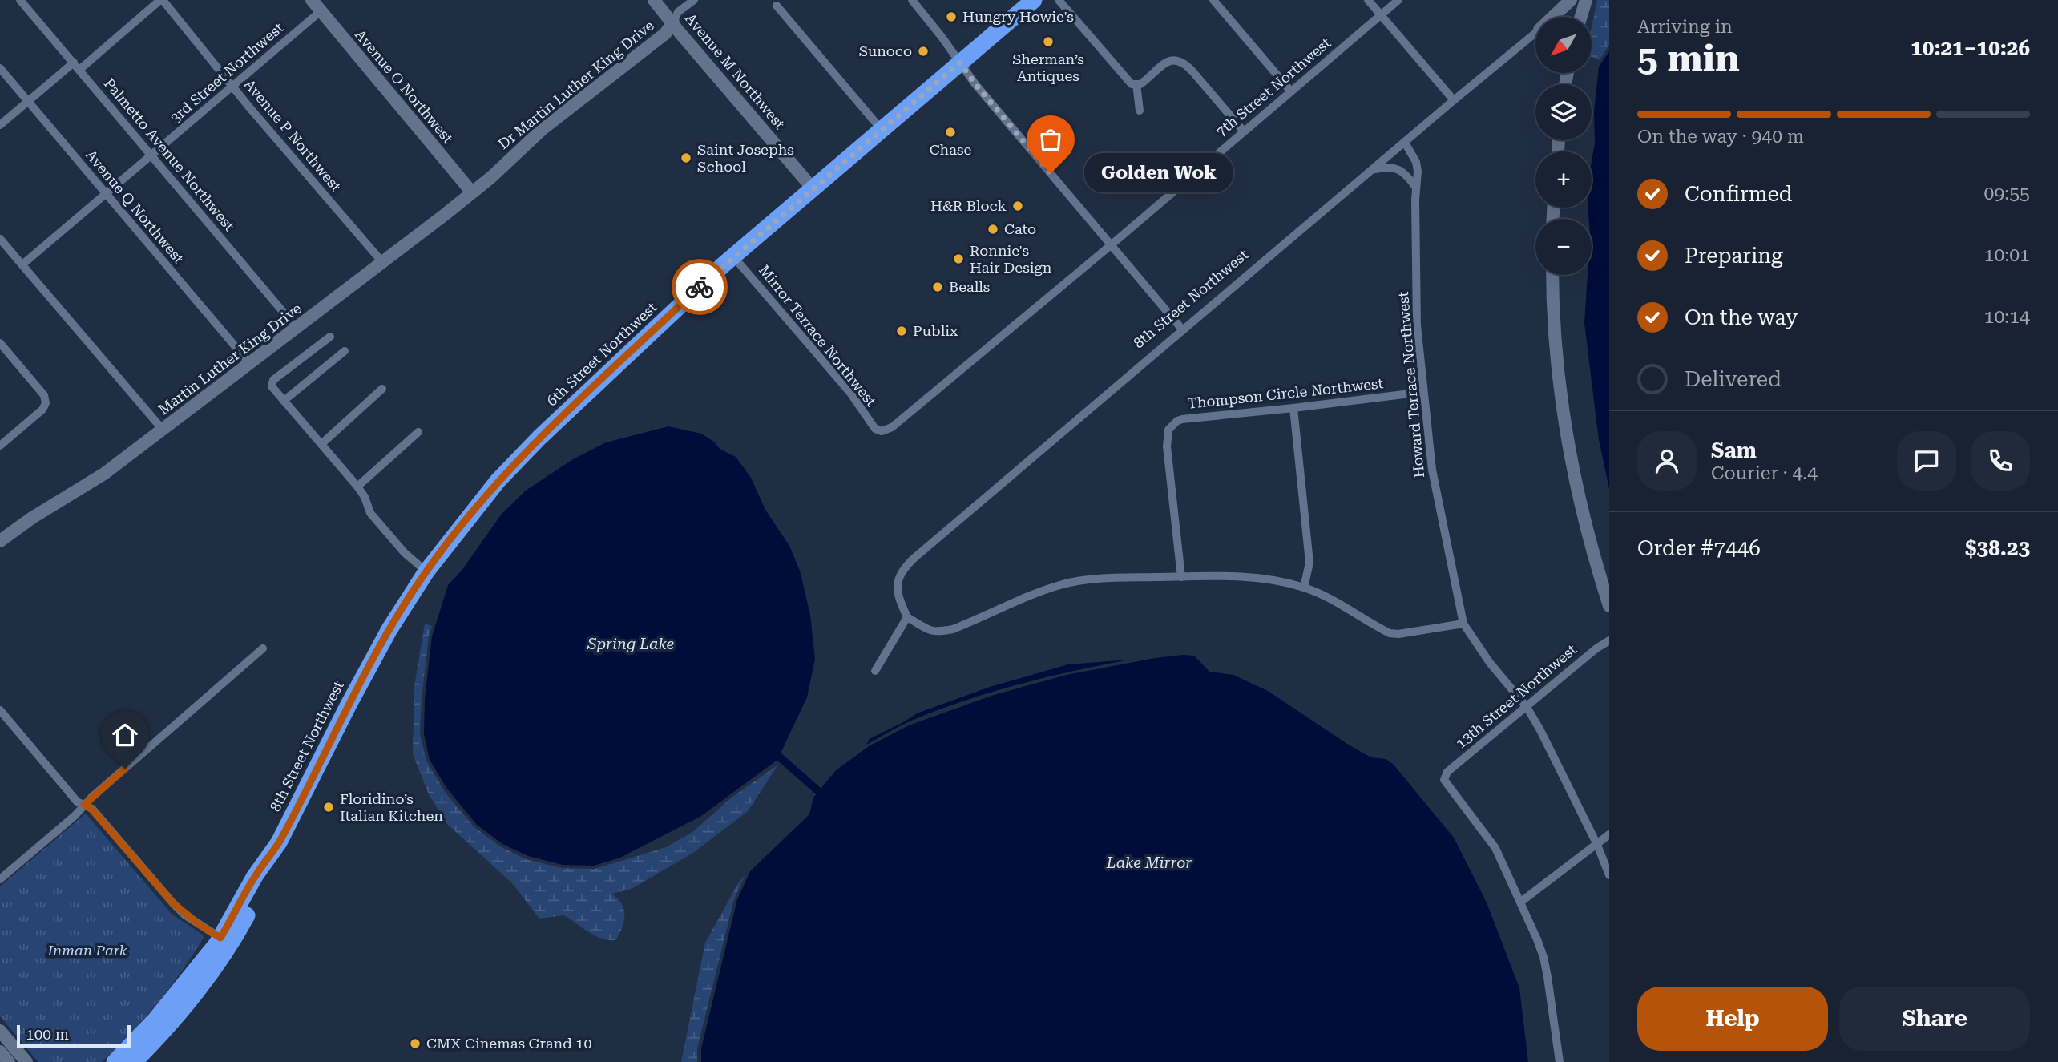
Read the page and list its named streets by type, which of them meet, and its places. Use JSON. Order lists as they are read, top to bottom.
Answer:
{
  "streets": {
    "highway": ["8th Street Northwest", "6th Street Northwest"],
    "street": [
      "Avenue M Northwest",
      "3rd Street Northwest",
      "Dr Martin Luther King Drive",
      "Avenue O Northwest",
      "7th Street Northwest",
      "Avenue P Northwest",
      "Palmetto Avenue Northwest",
      "Avenue Q Northwest",
      "Mirror Terrace Northwest",
      "Martin Luther King Drive",
      "Howard Terrace Northwest",
      "Thompson Circle Northwest",
      "13th Street Northwest"
    ]
  },
  "crossings": [
    ["Avenue M Northwest", "Dr Martin Luther King Drive"],
    ["Avenue M Northwest", "6th Street Northwest"],
    ["3rd Street Northwest", "Avenue O Northwest"],
    ["3rd Street Northwest", "Avenue P Northwest"],
    ["3rd Street Northwest", "Palmetto Avenue Northwest"],
    ["3rd Street Northwest", "Avenue Q Northwest"],
    ["Dr Martin Luther King Drive", "Avenue O Northwest"],
    ["Dr Martin Luther King Drive", "Martin Luther King Drive"],
    ["Avenue O Northwest", "Martin Luther King Drive"],
    ["7th Street Northwest", "Mirror Terrace Northwest"],
    ["Avenue P Northwest", "Martin Luther King Drive"],
    ["Palmetto Avenue Northwest", "Martin Luther King Drive"],
    ["Avenue Q Northwest", "Martin Luther King Drive"],
    ["8th Street Northwest", "6th Street Northwest"],
    ["8th Street Northwest", "Howard Terrace Northwest"],
    ["Mirror Terrace Northwest", "6th Street Northwest"],
    ["Howard Terrace Northwest", "Thompson Circle Northwest"]
  ],
  "water": ["Spring Lake", "Lake Mirror"],
  "parks": ["Inman Park"],
  "places": [
    "Hungry Howie's",
    "Sherman’s Antiques",
    "Sunoco",
    "Chase",
    "Saint Josephs School",
    "Golden Wok",
    "H&R Block",
    "Cato",
    "Ronnie's Hair Design",
    "Bealls",
    "Publix",
    "Floridino’s Italian Kitchen",
    "CMX Cinemas Grand 10"
  ],
  "scale_bar": "100 m",
  "north": "bottom left",
  "page": {
    "heading": ["5 min", "Arriving in", "10:21–10:26"],
    "panel": [
      "Sam",
      "Courier · 4.4",
      "Order #7446",
      "$38.23"
    ],
    "map_buttons": ["+", "−"],
    "bar": "On the way · 940 m",
    "bubble": "Golden Wok",
    "list": [
      ["Confirmed", "09:55"],
      ["Preparing", "10:01"],
      ["On the way", "10:14"],
      "Delivered"
    ],
    "buttons": ["Help", "Share"],
    "scale": "100 m"
  }
}
